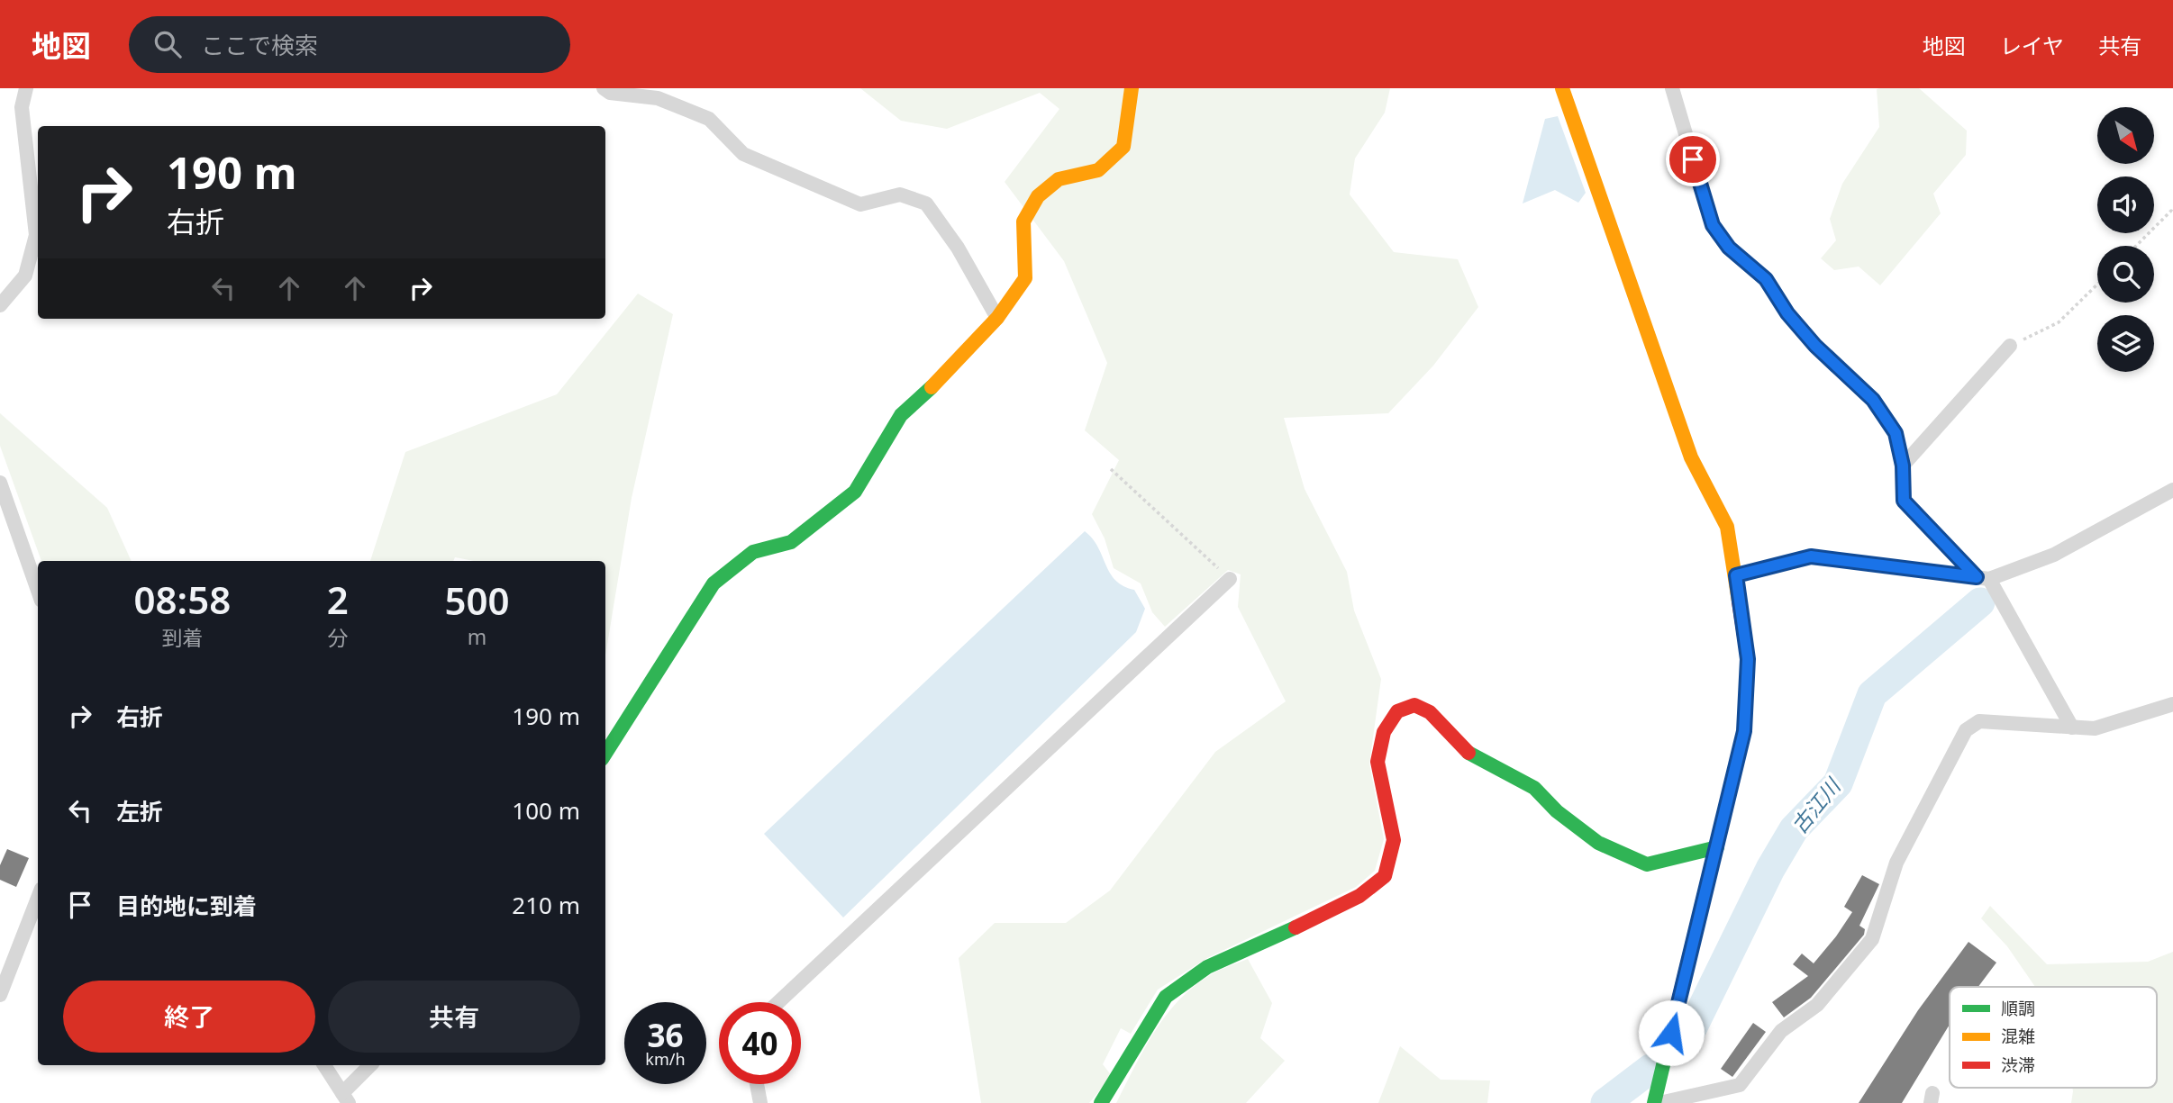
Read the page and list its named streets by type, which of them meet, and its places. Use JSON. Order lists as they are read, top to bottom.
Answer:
{
  "water": ["古江川"],
  "legend": ["順調", "混雑", "渋滞"],
  "north": "bottom right",
  "page": {
    "header": "地図",
    "search": "ここで検索",
    "nav": ["地図", "レイヤ", "共有"],
    "turn": ["190 m", "右折"],
    "eta": [
      "08:58",
      "到着",
      "2",
      "分",
      "500",
      "m"
    ],
    "list": [
      {
        "name": "右折",
        "value": "190 m"
      },
      {
        "name": "左折",
        "value": "100 m"
      },
      {
        "name": "目的地に到着",
        "value": "210 m"
      }
    ],
    "buttons": ["終了", "共有"],
    "speed": "36 km/h",
    "limit": "40"
  }
}
